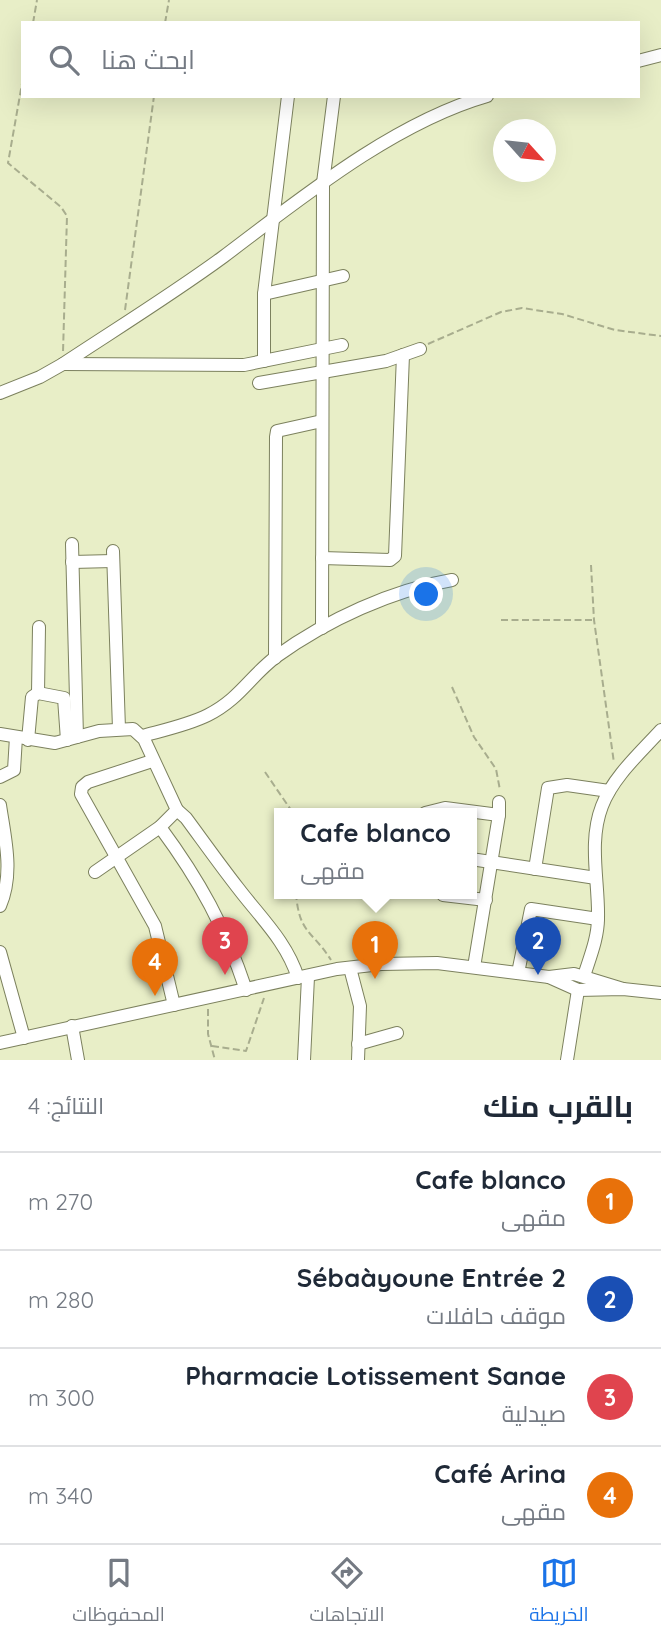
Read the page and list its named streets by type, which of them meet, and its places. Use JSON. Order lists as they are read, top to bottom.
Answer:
{
  "north": "bottom right",
  "page": {
    "search": "ابحث هنا",
    "popup": ["Cafe blanco", "مقهى"],
    "pins": [
      "2",
      "3",
      "1",
      "4"
    ],
    "heading": ["بالقرب منك", "النتائج: 4"],
    "list": [
      {
        "mark": "1",
        "name": "Cafe blanco",
        "note": "مقهى",
        "value": "270 m"
      },
      {
        "mark": "2",
        "name": "Sébaàyoune Entrée 2",
        "note": "موقف حافلات",
        "value": "280 m"
      },
      {
        "mark": "3",
        "name": "Pharmacie Lotissement Sanae",
        "note": "صيدلية",
        "value": "300 m"
      },
      {
        "mark": "4",
        "name": "Café Arina",
        "note": "مقهى",
        "value": "340 m"
      }
    ],
    "nav": ["الخريطة", "الاتجاهات", "المحفوظات"]
  }
}
